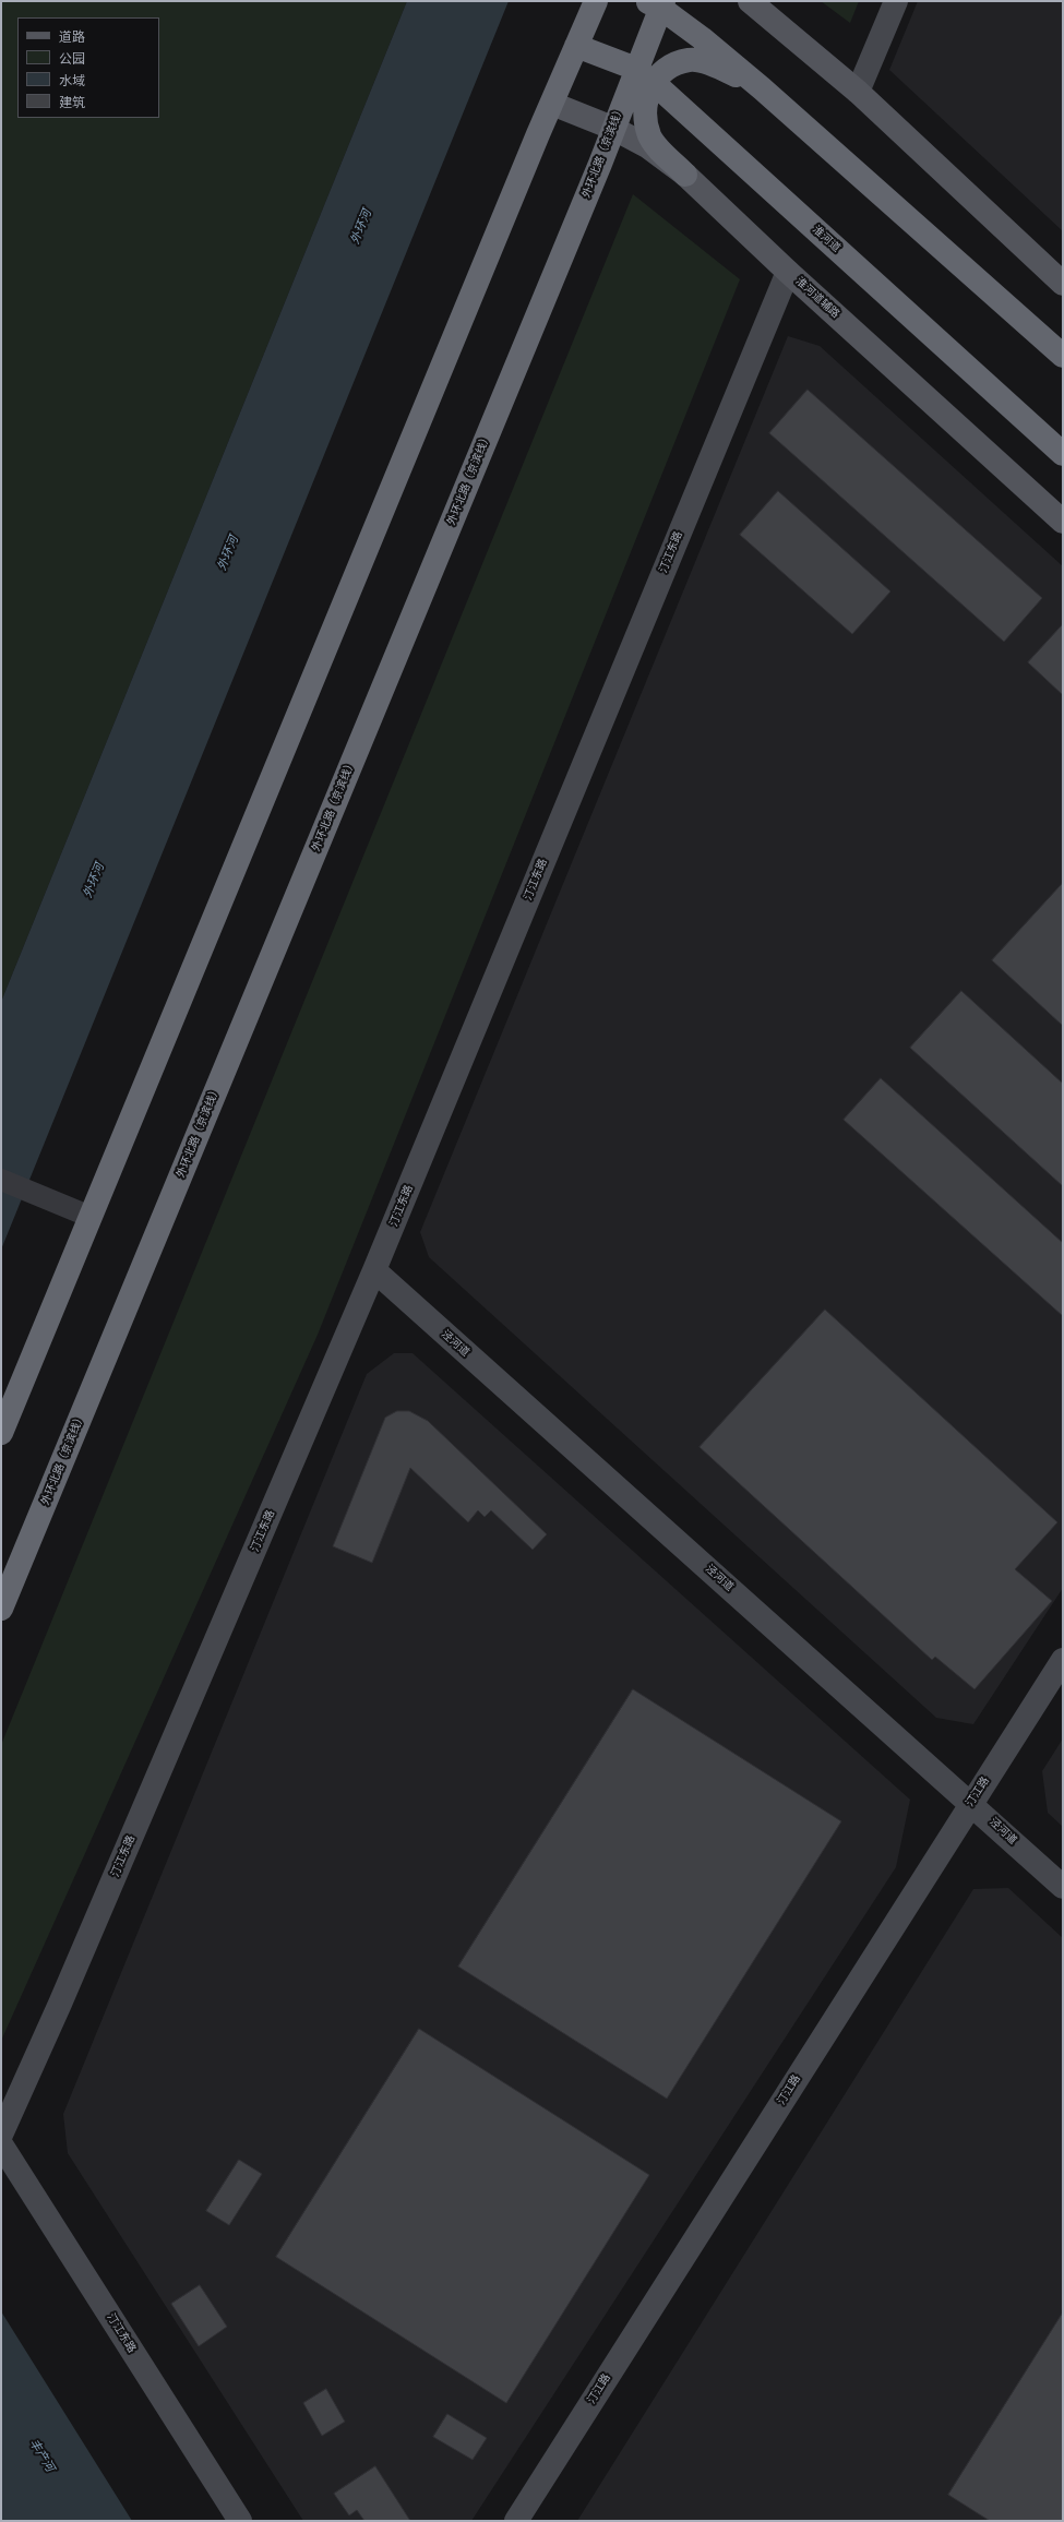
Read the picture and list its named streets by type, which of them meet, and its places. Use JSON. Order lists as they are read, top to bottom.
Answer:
{
  "streets": {
    "highway": ["外环北路（京滨线）", "淮河道"],
    "main road": ["淮河道辅路"],
    "street": ["汀江东路", "泾河道", "汀江路"]
  },
  "crossings": [
    ["外环北路（京滨线）", "淮河道"],
    ["外环北路（京滨线）", "淮河道辅路"],
    ["淮河道辅路", "汀江东路"],
    ["汀江东路", "泾河道"],
    ["泾河道", "汀江路"]
  ],
  "water": ["外环河", "丰产河"],
  "legend": [
    "道路",
    "公园",
    "水域",
    "建筑"
  ]
}
